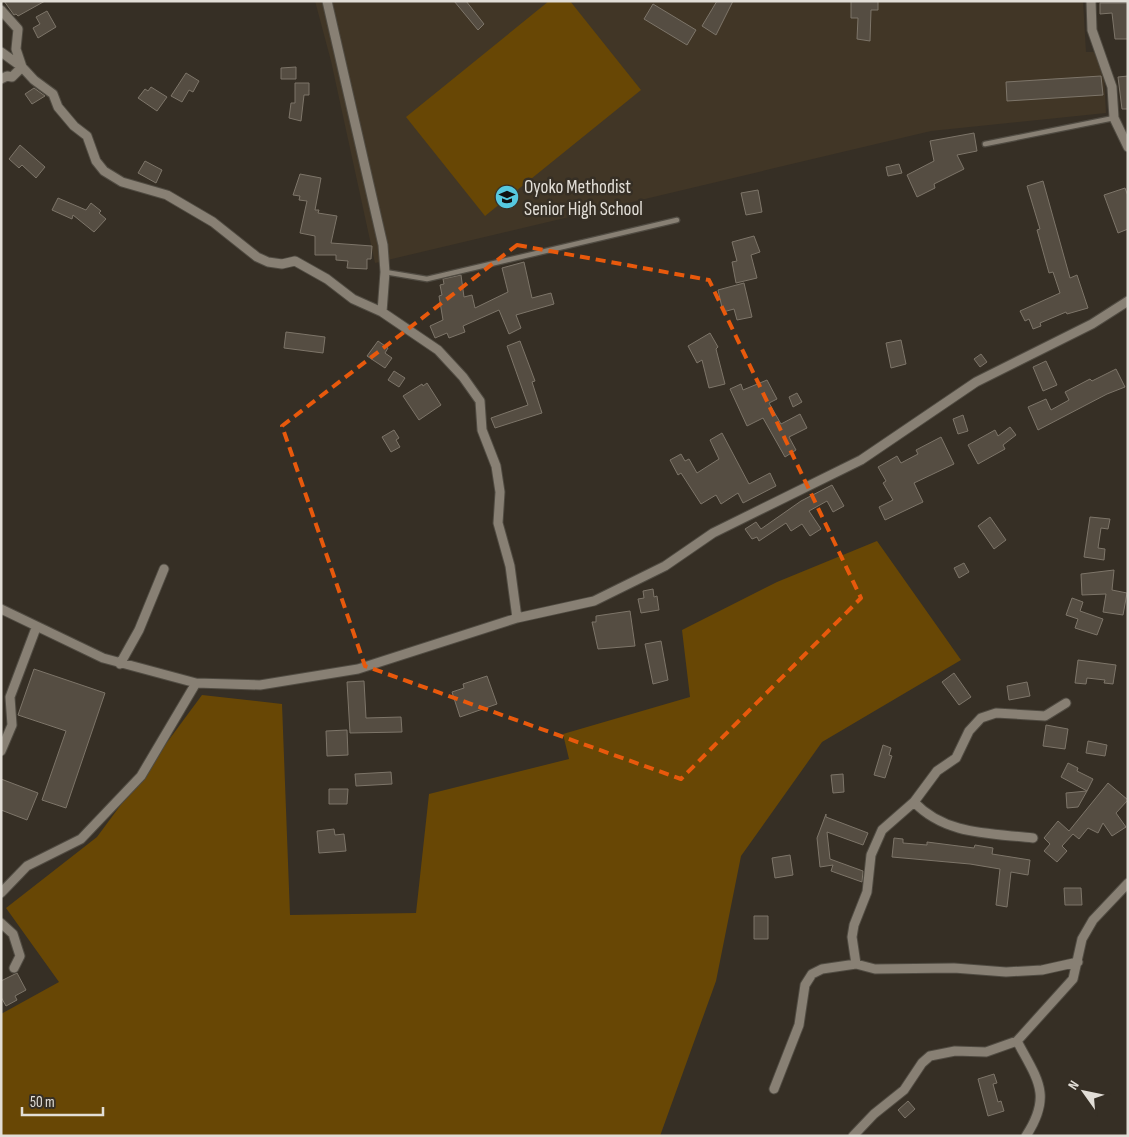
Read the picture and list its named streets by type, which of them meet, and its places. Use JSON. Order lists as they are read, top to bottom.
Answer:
{
  "places": {
    "school or university": ["Oyoko Methodist Senior High School"]
  },
  "scale_bar": "50 m",
  "north": "top left"
}
